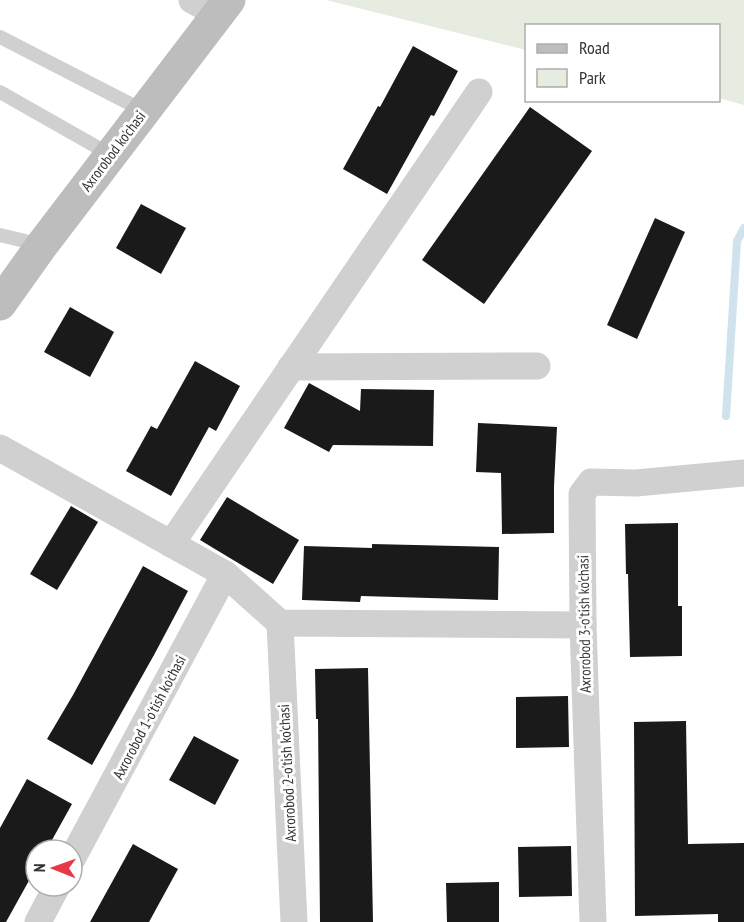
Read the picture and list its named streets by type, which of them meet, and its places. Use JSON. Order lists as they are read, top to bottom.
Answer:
{
  "streets": {
    "street": [
      "Axrorobod ko'chasi",
      "Axrorobod 3-o'tish ko'chasi",
      "Axrorobod 1-o'tish ko'chasi",
      "Axrorobod 2-o'tish ko'chasi"
    ]
  },
  "legend": ["Road", "Park"],
  "north": "left"
}
